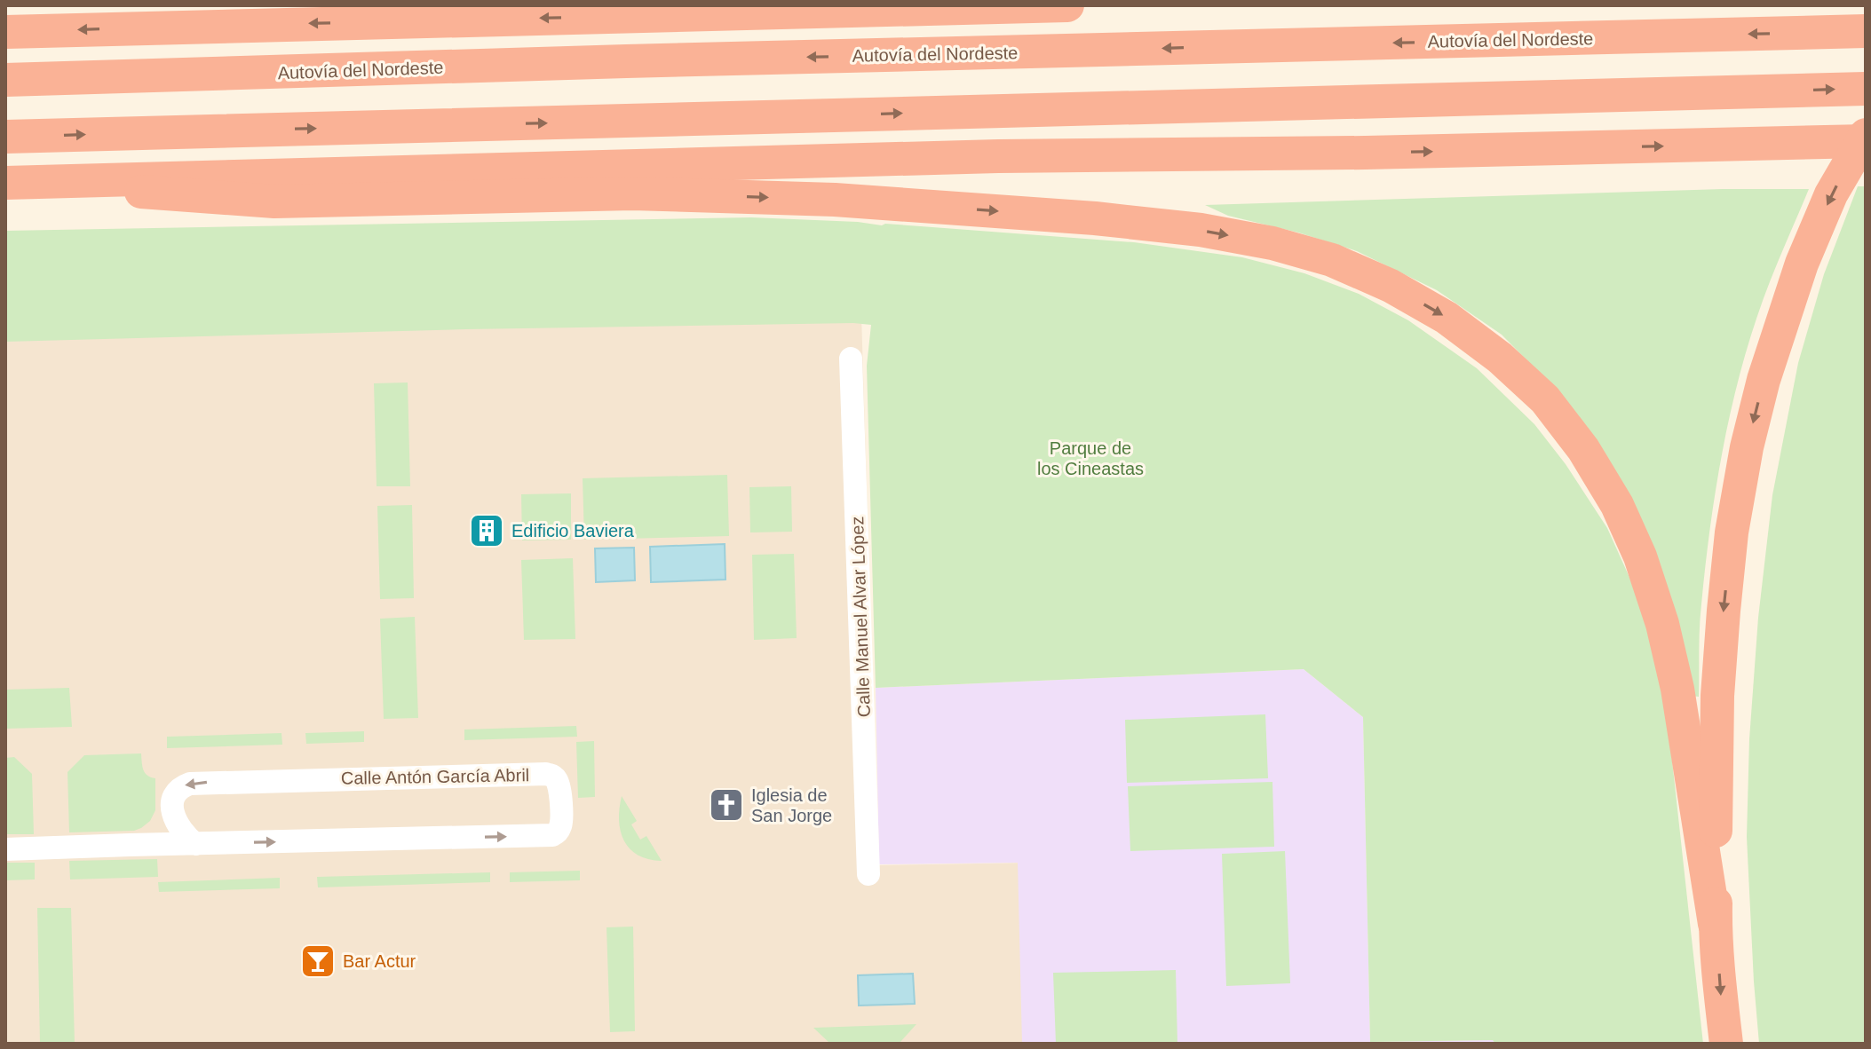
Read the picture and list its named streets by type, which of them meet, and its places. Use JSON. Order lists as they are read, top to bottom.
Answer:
{
  "streets": {
    "highway": ["Autovía del Nordeste"],
    "street": ["Calle Manuel Alvar López", "Calle Antón García Abril"]
  },
  "parks": ["Parque de los Cineastas"],
  "places": {
    "building": ["Edificio Baviera"],
    "church": ["Iglesia de San Jorge"],
    "bar": ["Bar Actur"]
  }
}
